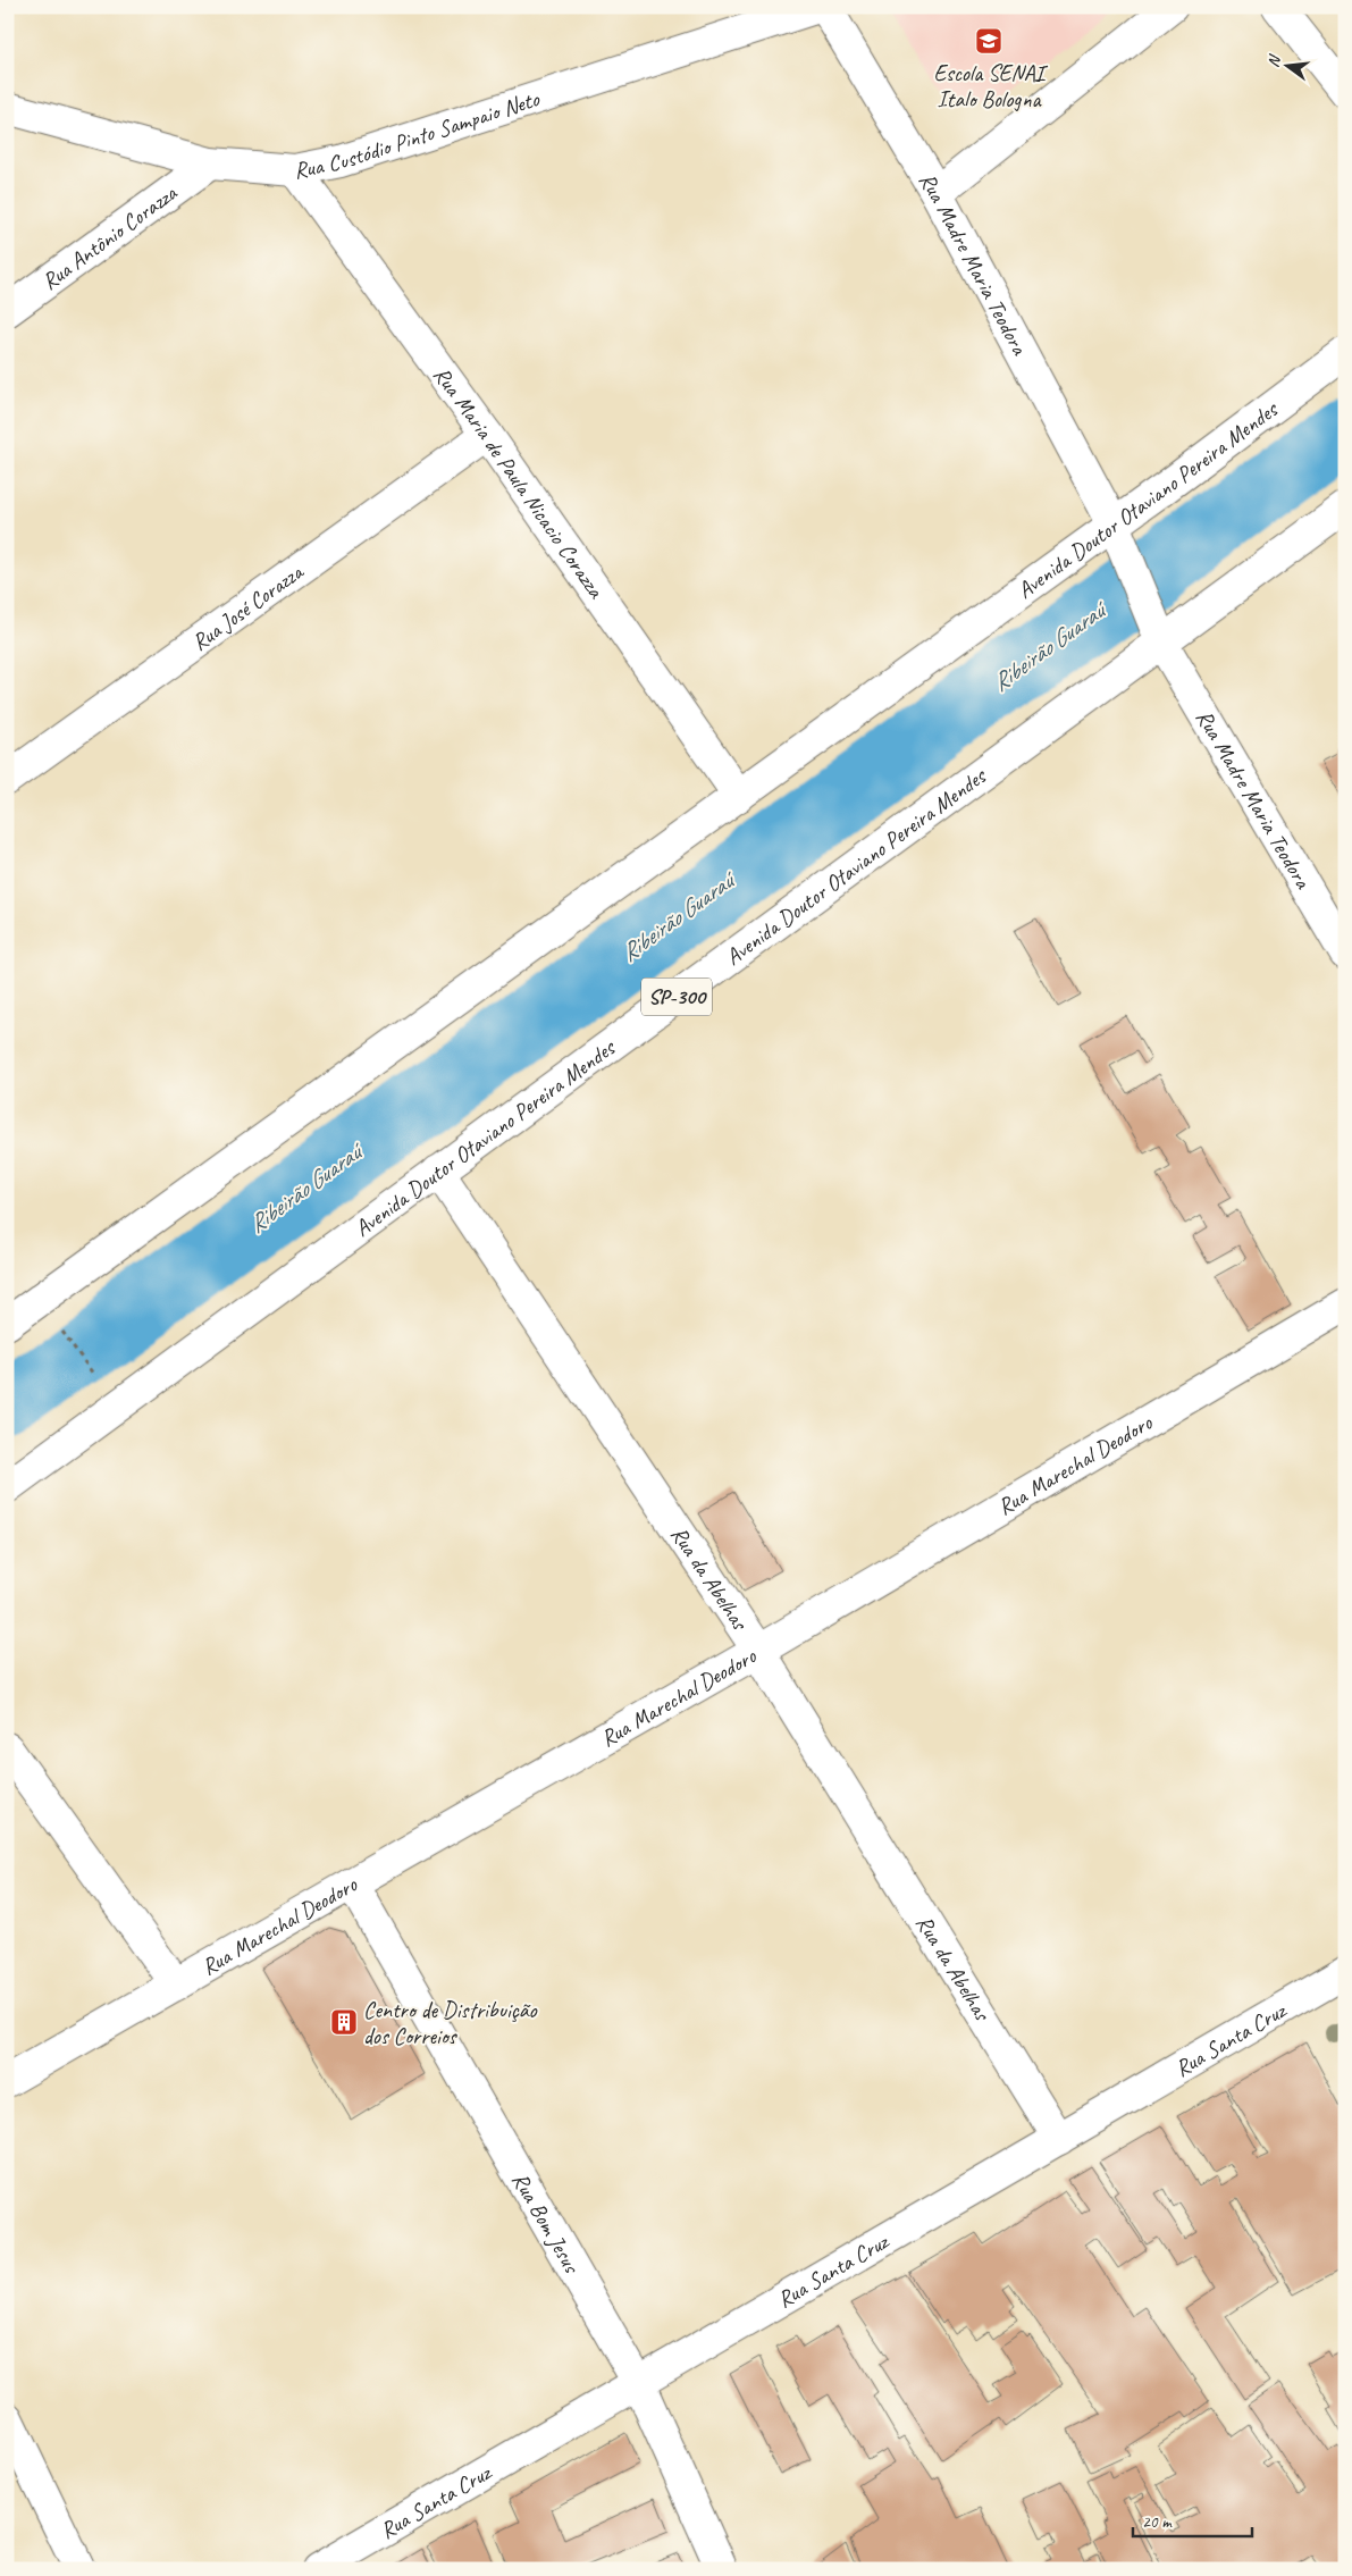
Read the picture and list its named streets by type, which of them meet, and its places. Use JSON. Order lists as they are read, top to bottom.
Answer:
{
  "streets": {
    "street": [
      "Rua Custódio Pinto Sampaio Neto",
      "Rua Antônio Corazza",
      "Rua Madre Maria Teodora",
      "Rua Maria de Paula Nicacio Corazza",
      "Avenida Doutor Otaviano Pereira Mendes",
      "Rua José Corazza",
      "SP-300",
      "Rua Marechal Deodoro",
      "Rua da Abelhas",
      "Rua Santa Cruz",
      "Rua Bom Jesus"
    ]
  },
  "crossings": [
    ["Rua Custódio Pinto Sampaio Neto", "Rua Antônio Corazza"],
    ["Rua Custódio Pinto Sampaio Neto", "Rua Maria de Paula Nicacio Corazza"],
    ["Rua Madre Maria Teodora", "Avenida Doutor Otaviano Pereira Mendes"],
    ["Rua Maria de Paula Nicacio Corazza", "Avenida Doutor Otaviano Pereira Mendes"],
    ["Rua Maria de Paula Nicacio Corazza", "Rua José Corazza"],
    ["Avenida Doutor Otaviano Pereira Mendes", "Rua da Abelhas"],
    ["Rua Marechal Deodoro", "Rua da Abelhas"],
    ["Rua Marechal Deodoro", "Rua Bom Jesus"],
    ["Rua da Abelhas", "Rua Santa Cruz"],
    ["Rua Santa Cruz", "Rua Bom Jesus"]
  ],
  "water": ["Ribeirão Guaraú"],
  "places": {
    "school or university": ["Escola SENAI Italo Bologna"],
    "building": ["Centro de Distribuição dos Correios"]
  },
  "scale_bar": "20 m",
  "north": "left"
}
